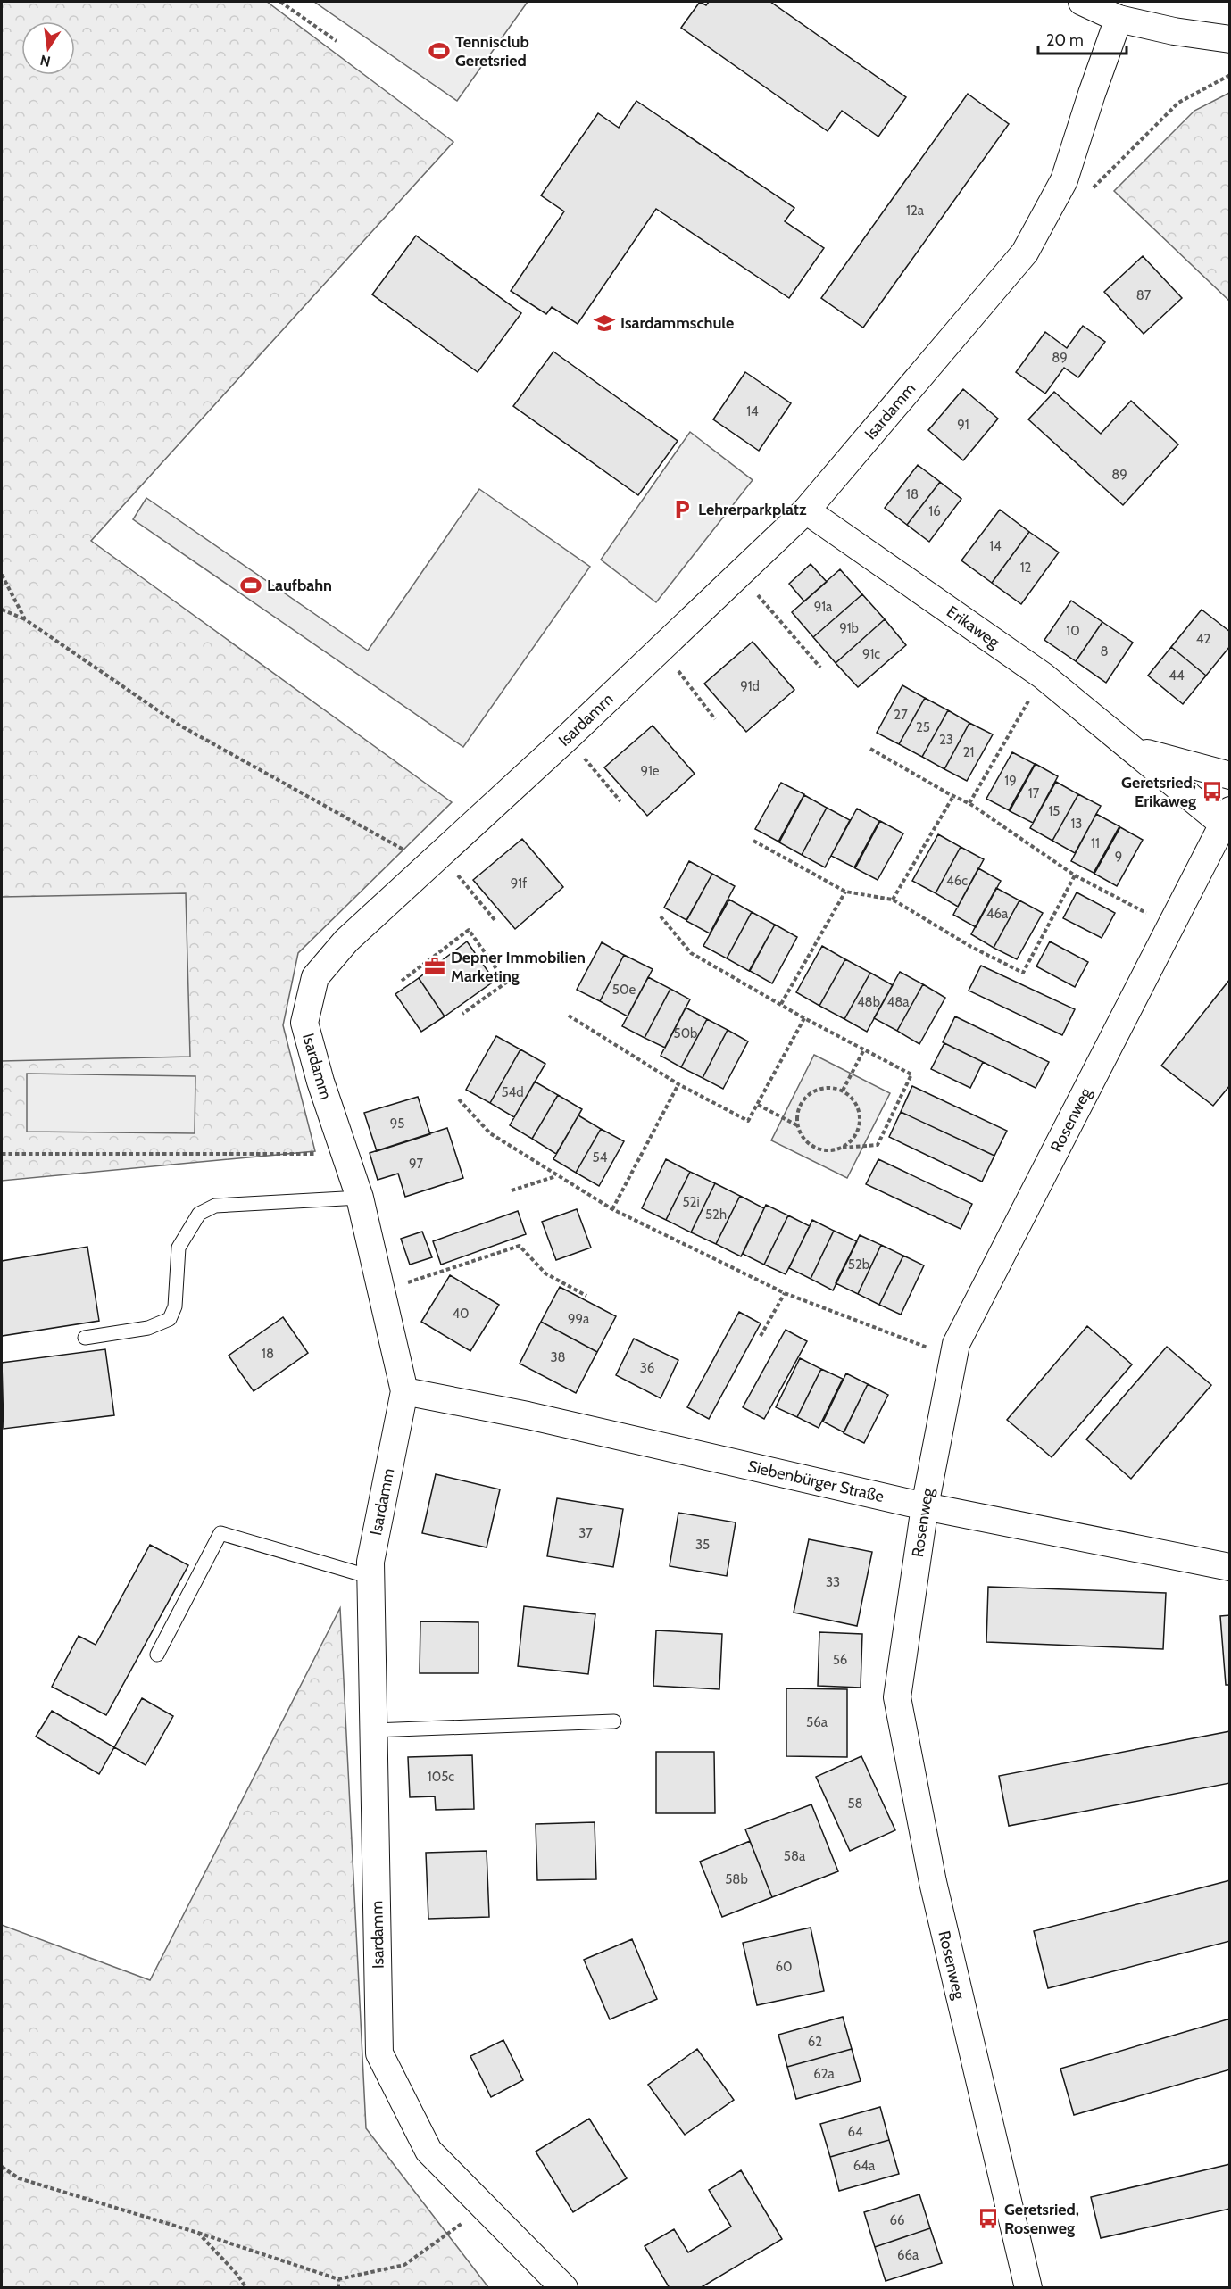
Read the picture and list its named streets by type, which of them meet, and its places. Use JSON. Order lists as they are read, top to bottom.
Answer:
{
  "streets": {
    "street": [
      "Isardamm",
      "Erikaweg",
      "Rosenweg",
      "Siebenbürger Straße"
    ]
  },
  "crossings": [
    ["Isardamm", "Erikaweg"],
    ["Isardamm", "Siebenbürger Straße"],
    ["Erikaweg", "Rosenweg"],
    ["Rosenweg", "Siebenbürger Straße"]
  ],
  "places": {
    "sports": ["Tennisclub Geretsried", "Laufbahn"],
    "school or university": ["Isardammschule"],
    "parking": ["Lehrerparkplatz"],
    "bus stop": ["Geretsried, Erikaweg", "Geretsried, Rosenweg"],
    "office": ["Depner Immobilien Marketing"]
  },
  "house_numbers": [
    "12a",
    "87",
    "89",
    "14",
    "91",
    "89",
    "18",
    "16",
    "14",
    "12",
    "91a",
    "91b",
    "10",
    "42",
    "8",
    "91c",
    "44",
    "91d",
    "27",
    "25",
    "23",
    "21",
    "91e",
    "19",
    "17",
    "15",
    "13",
    "11",
    "9",
    "46c",
    "91f",
    "46a",
    "50e",
    "48b",
    "48a",
    "50b",
    "54d",
    "95",
    "54",
    "97",
    "52i",
    "52h",
    "52b",
    "40",
    "99a",
    "18",
    "38",
    "36",
    "37",
    "35",
    "33",
    "56",
    "56a",
    "105c",
    "58",
    "58a",
    "58b",
    "60",
    "62",
    "62a",
    "64",
    "64a",
    "66",
    "66a"
  ],
  "scale_bar": "20 m",
  "north": "bottom"
}
